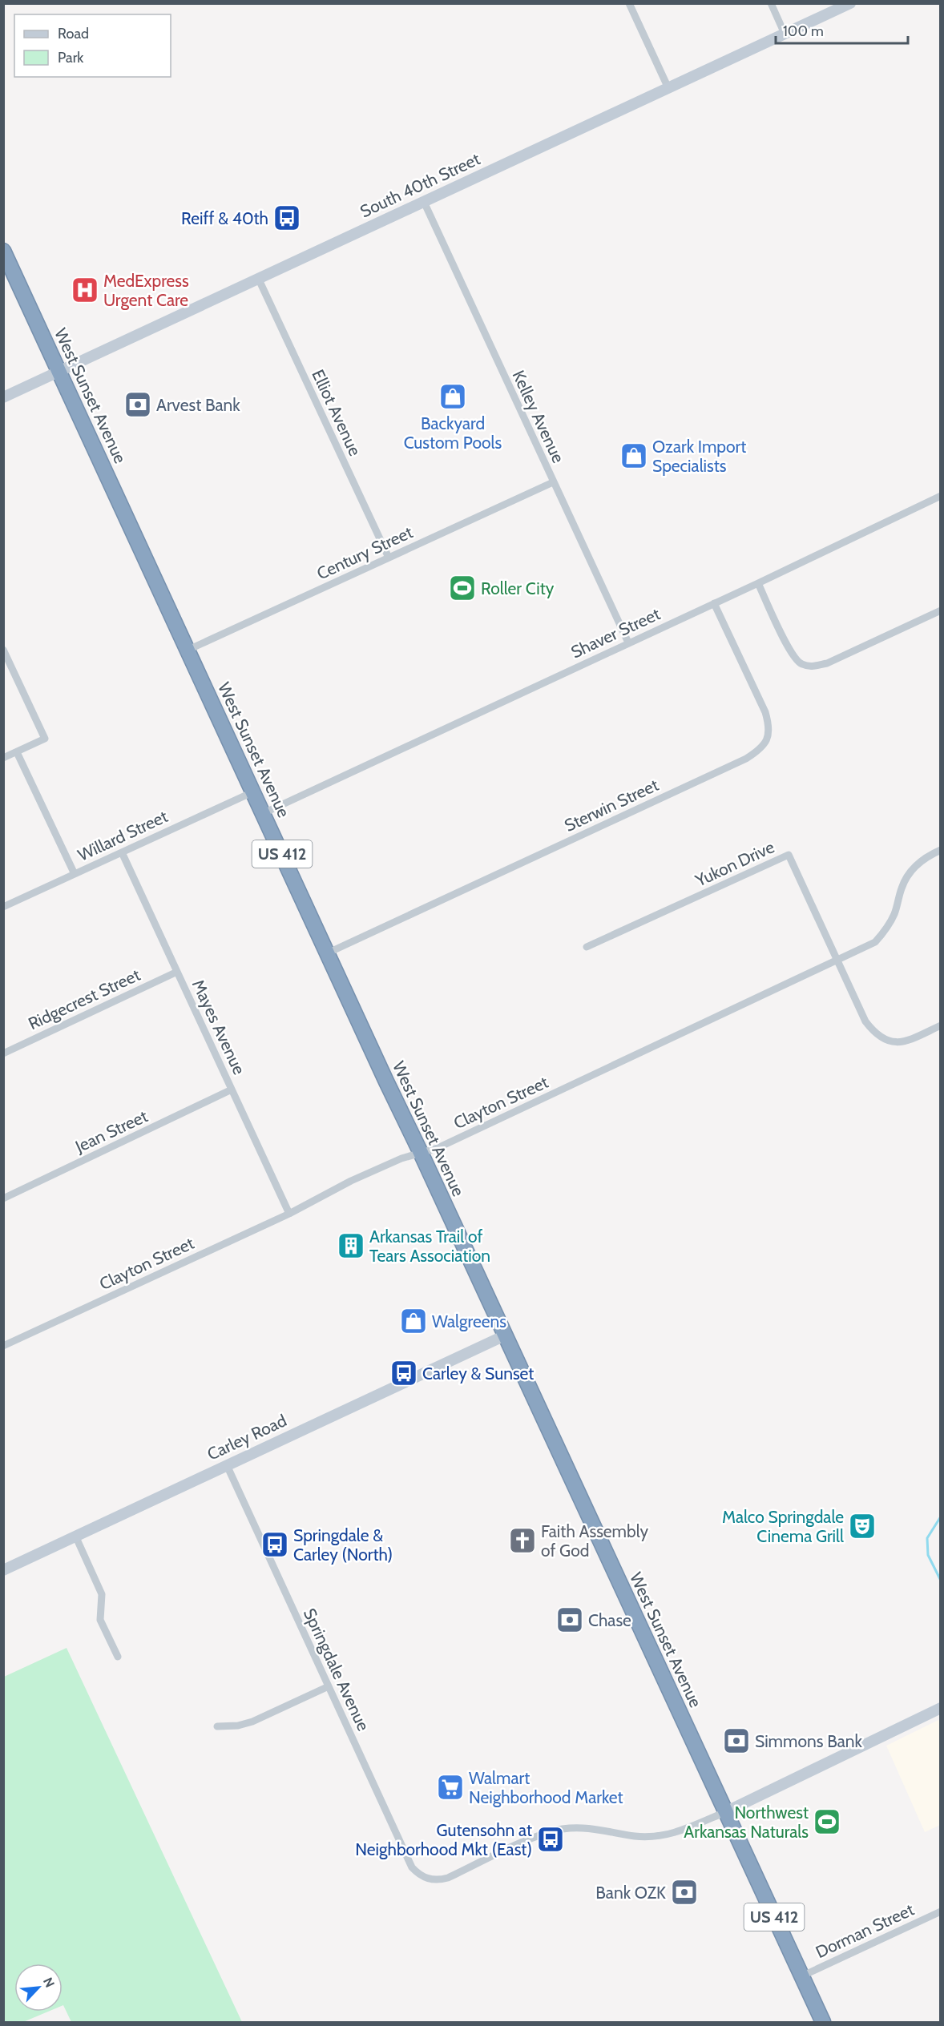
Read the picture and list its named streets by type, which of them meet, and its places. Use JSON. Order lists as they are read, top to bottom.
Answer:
{
  "streets": {
    "highway": ["West Sunset Avenue", "US 412"],
    "street": [
      "South 40th Street",
      "Elliot Avenue",
      "Kelley Avenue",
      "Century Street",
      "Shaver Street",
      "Sterwin Street",
      "Willard Street",
      "Yukon Drive",
      "Ridgecrest Street",
      "Mayes Avenue",
      "Clayton Street",
      "Jean Street",
      "Carley Road",
      "Springdale Avenue",
      "Dorman Street"
    ]
  },
  "crossings": [
    ["South 40th Street", "West Sunset Avenue"],
    ["South 40th Street", "Elliot Avenue"],
    ["South 40th Street", "Kelley Avenue"],
    ["West Sunset Avenue", "Century Street"],
    ["West Sunset Avenue", "Shaver Street"],
    ["West Sunset Avenue", "Sterwin Street"],
    ["West Sunset Avenue", "Willard Street"],
    ["West Sunset Avenue", "Clayton Street"],
    ["West Sunset Avenue", "Carley Road"],
    ["West Sunset Avenue", "Springdale Avenue"],
    ["West Sunset Avenue", "Dorman Street"],
    ["Elliot Avenue", "Century Street"],
    ["Kelley Avenue", "Century Street"],
    ["Kelley Avenue", "Shaver Street"],
    ["Shaver Street", "Sterwin Street"],
    ["Willard Street", "Mayes Avenue"],
    ["Yukon Drive", "Clayton Street"],
    ["Ridgecrest Street", "Mayes Avenue"],
    ["Mayes Avenue", "Clayton Street"],
    ["Mayes Avenue", "Jean Street"],
    ["Carley Road", "Springdale Avenue"]
  ],
  "places": {
    "bus stop": [
      "Reiff & 40th",
      "Carley & Sunset",
      "Springdale & Carley (North)",
      "Gutensohn at Neighborhood Mkt (East)"
    ],
    "hospital": ["MedExpress Urgent Care"],
    "shop": ["Backyard Custom Pools", "Ozark Import Specialists", "Walgreens"],
    "bank": [
      "Arvest Bank",
      "Chase",
      "Simmons Bank",
      "Bank OZK"
    ],
    "sports": ["Roller City", "Northwest Arkansas Naturals"],
    "building": ["Arkansas Trail of Tears Association"],
    "theatre": ["Malco Springdale Cinema Grill"],
    "church": ["Faith Assembly of God"],
    "supermarket": ["Walmart Neighborhood Market"]
  },
  "legend": ["Road", "Park"],
  "scale_bar": "100 m",
  "north": "top right"
}
